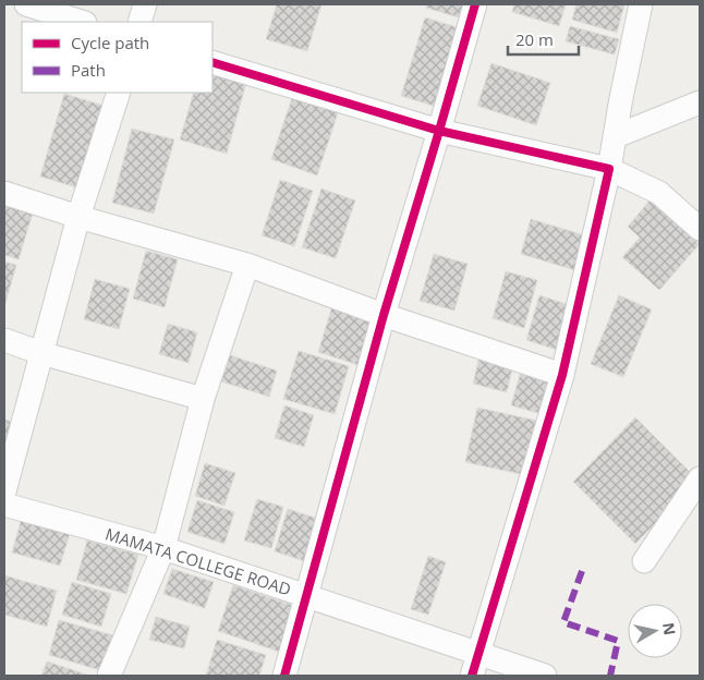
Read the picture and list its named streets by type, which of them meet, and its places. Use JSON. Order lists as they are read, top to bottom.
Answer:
{
  "streets": {
    "street": ["MAMATA COLLEGE ROAD"]
  },
  "legend": ["Cycle path", "Path"],
  "scale_bar": "20 m",
  "north": "right"
}
